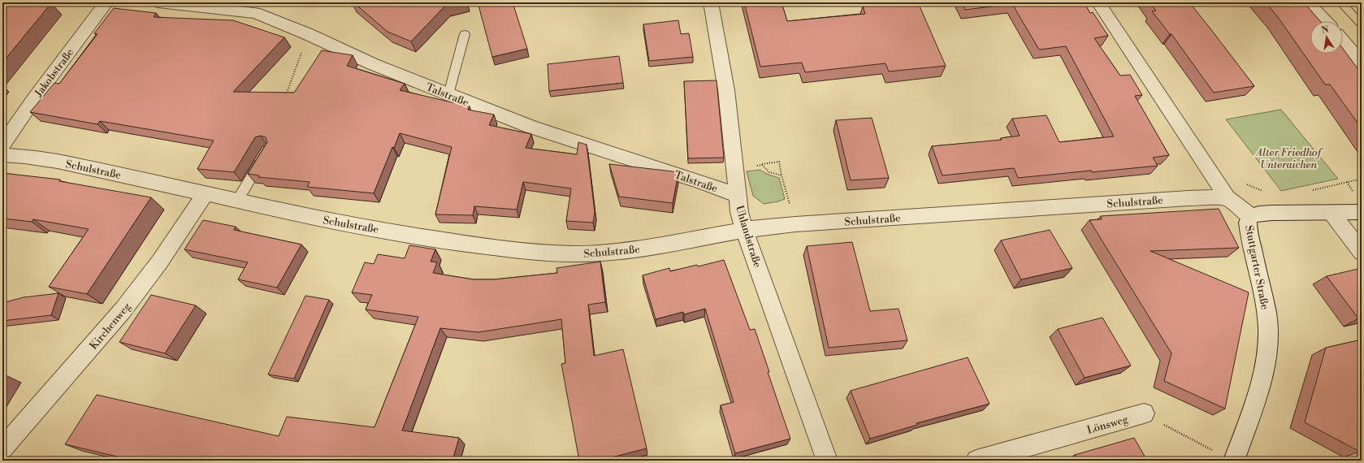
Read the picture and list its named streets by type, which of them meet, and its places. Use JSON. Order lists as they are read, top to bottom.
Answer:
{
  "streets": {
    "street": [
      "Jakobstraße",
      "Talstraße",
      "Schulstraße",
      "Uhlandstraße",
      "Stuttgarter Straße",
      "Kirchenweg",
      "Lönsweg"
    ]
  },
  "crossings": [
    ["Talstraße", "Uhlandstraße"],
    ["Schulstraße", "Uhlandstraße"],
    ["Schulstraße", "Stuttgarter Straße"],
    ["Schulstraße", "Kirchenweg"]
  ],
  "parks": ["Alter Friedhof Unteraichen"],
  "north": "top"
}
